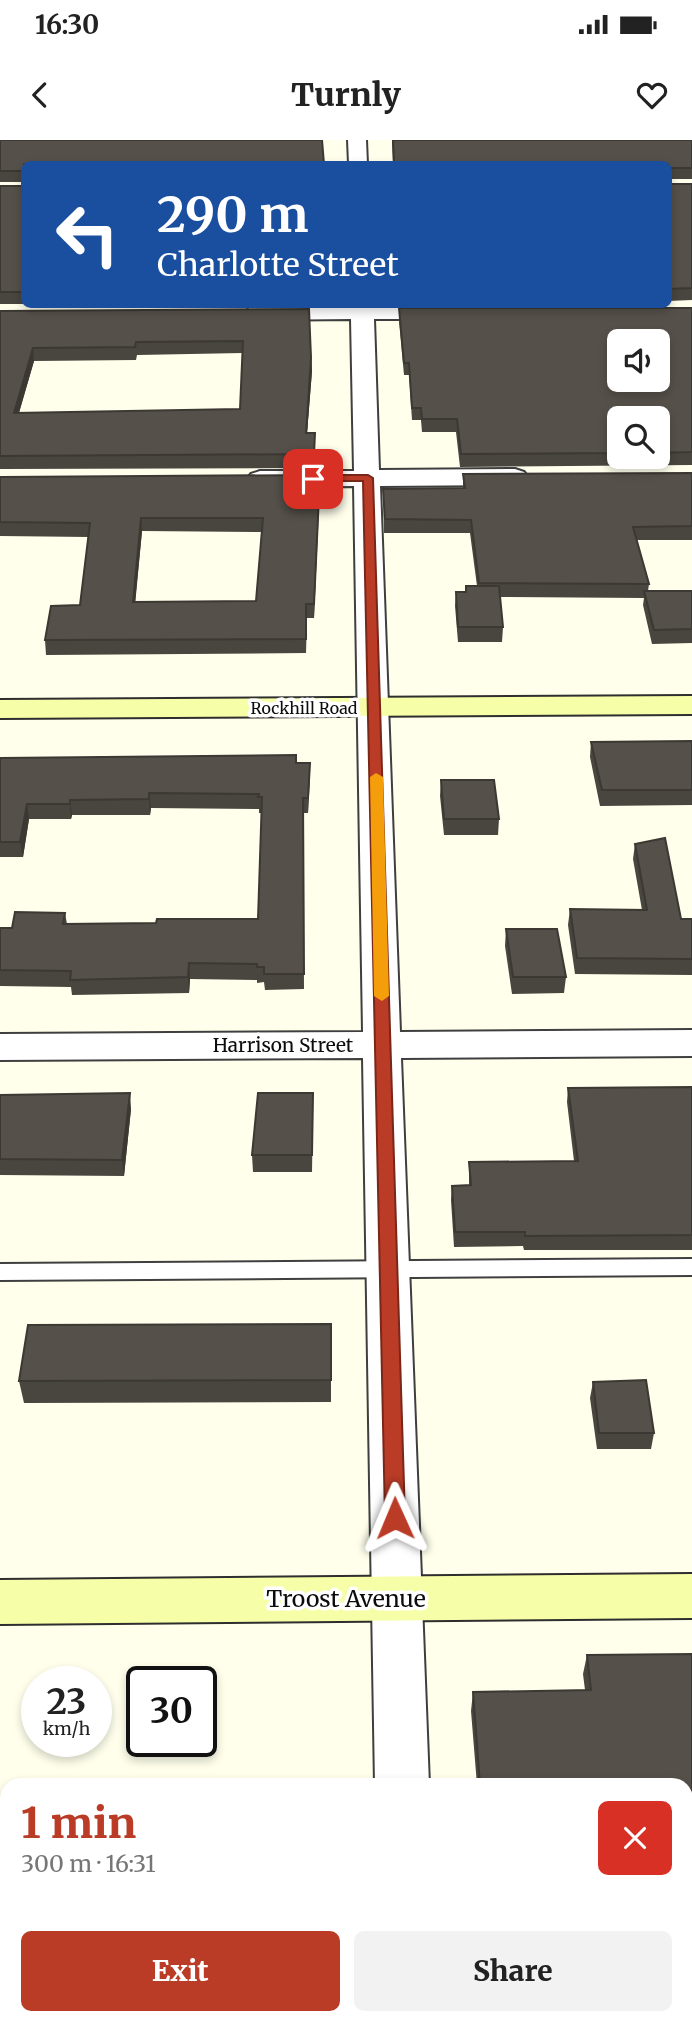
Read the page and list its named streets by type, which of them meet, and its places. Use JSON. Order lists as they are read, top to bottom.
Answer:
{
  "streets": {
    "main road": ["Rockhill Road", "Troost Avenue"],
    "street": ["Harrison Street"]
  },
  "page": {
    "status": "16:30",
    "header": "Turnly",
    "turn": ["290 m", "Charlotte Street"],
    "speed": "23 km/h",
    "limit": "30",
    "heading": ["1 min", "300 m · 16:31"],
    "buttons": ["Exit", "Share"]
  }
}
